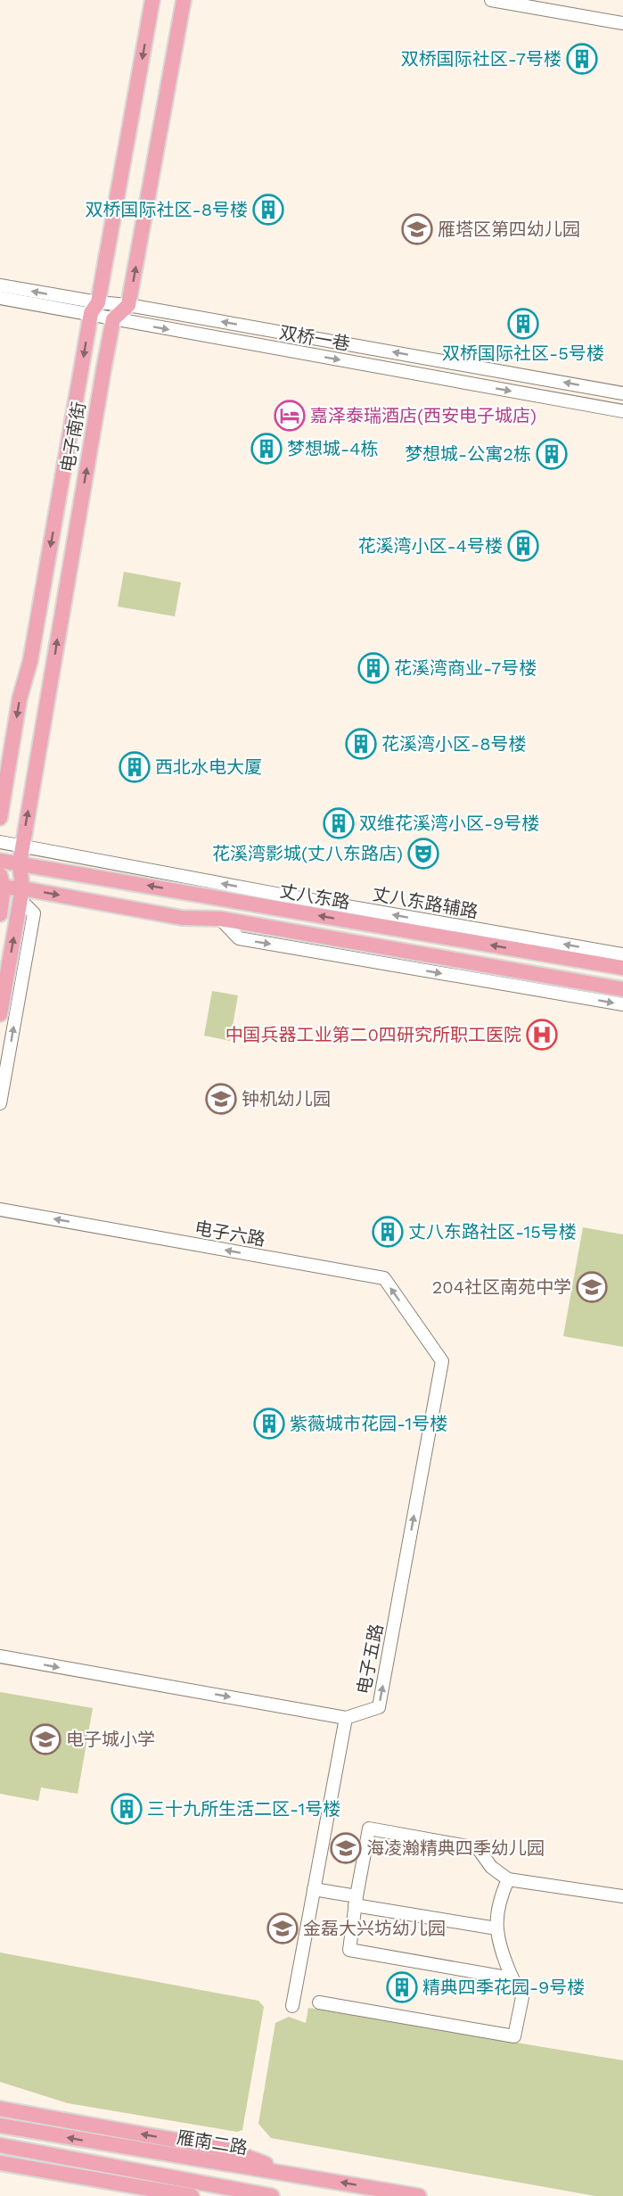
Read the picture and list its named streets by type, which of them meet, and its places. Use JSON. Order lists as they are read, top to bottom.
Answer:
{
  "streets": {
    "main road": ["电子南街", "丈八东路", "雁南二路"],
    "street": [
      "双桥一巷",
      "丈八东路辅路",
      "电子六路",
      "电子五路"
    ]
  },
  "crossings": [
    ["双桥一巷", "电子南街"],
    ["电子南街", "丈八东路"],
    ["电子南街", "丈八东路辅路"],
    ["电子六路", "电子五路"]
  ],
  "one_way": ["电子六路"],
  "places": {
    "building": [
      "双桥国际社区-7号楼",
      "双桥国际社区-8号楼",
      "双桥国际社区-5号楼",
      "梦想城-4栋",
      "梦想城-公寓2栋",
      "花溪湾小区-4号楼",
      "花溪湾商业-7号楼",
      "花溪湾小区-8号楼",
      "西北水电大厦",
      "双维花溪湾小区-9号楼",
      "丈八东路社区-15号楼",
      "紫薇城市花园-1号楼",
      "三十九所生活二区-1号楼",
      "精典四季花园-9号楼"
    ],
    "school or university": [
      "雁塔区第四幼儿园",
      "钟机幼儿园",
      "204社区南苑中学",
      "电子城小学",
      "海凌瀚精典四季幼儿园",
      "金磊大兴坊幼儿园"
    ],
    "hotel": ["嘉泽泰瑞酒店(西安电子城店)"],
    "theatre": ["花溪湾影城(丈八东路店)"],
    "hospital": ["中国兵器工业第二0四研究所职工医院"]
  }
}
